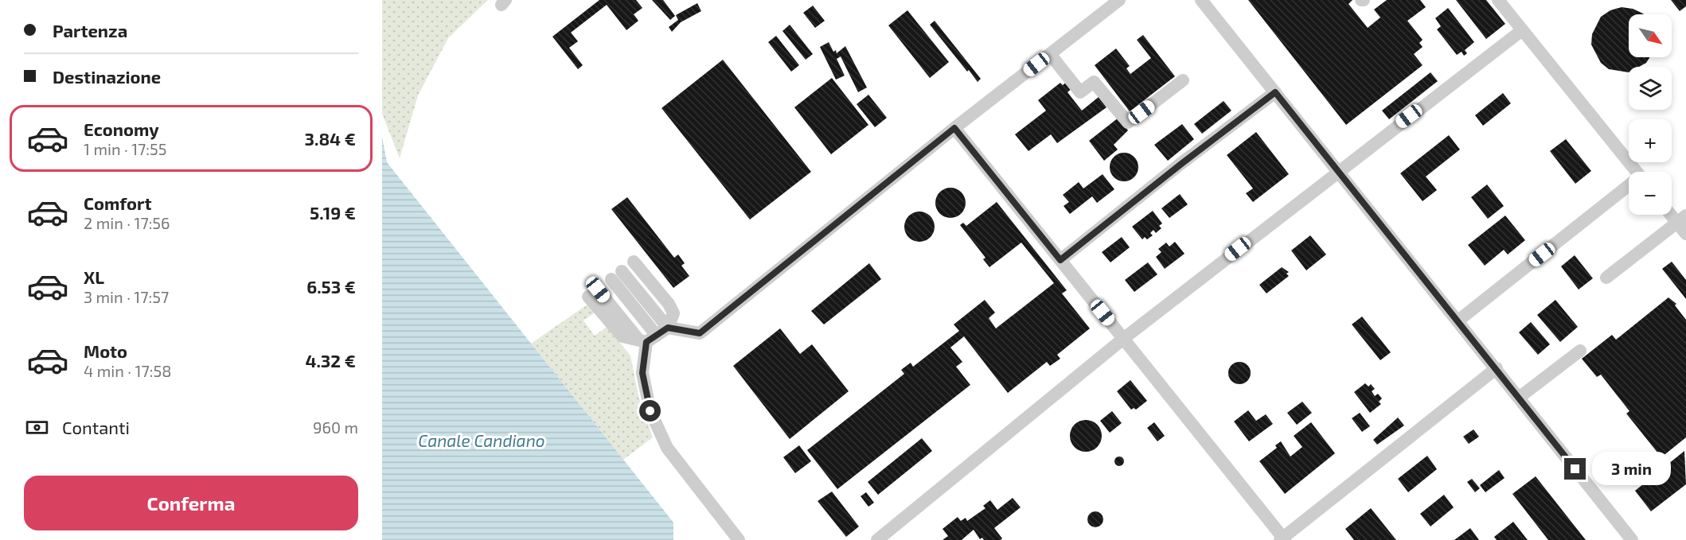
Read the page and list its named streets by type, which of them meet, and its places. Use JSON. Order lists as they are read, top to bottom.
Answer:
{
  "water": ["Canale Candiano"],
  "north": "bottom right",
  "page": {
    "banner": ["Partenza", "Destinazione"],
    "map_buttons": ["+", "−"],
    "list": [
      {
        "name": "Economy",
        "note": "1 min · 17:55",
        "value": "3.84 €"
      },
      {
        "name": "Comfort",
        "note": "2 min · 17:56",
        "value": "5.19 €"
      },
      {
        "name": "XL",
        "note": "3 min · 17:57",
        "value": "6.53 €"
      },
      {
        "name": "Moto",
        "note": "4 min · 17:58",
        "value": "4.32 €"
      }
    ],
    "pay": ["Contanti", "960 m"],
    "bubble": "3 min",
    "buttons": "Conferma"
  }
}
